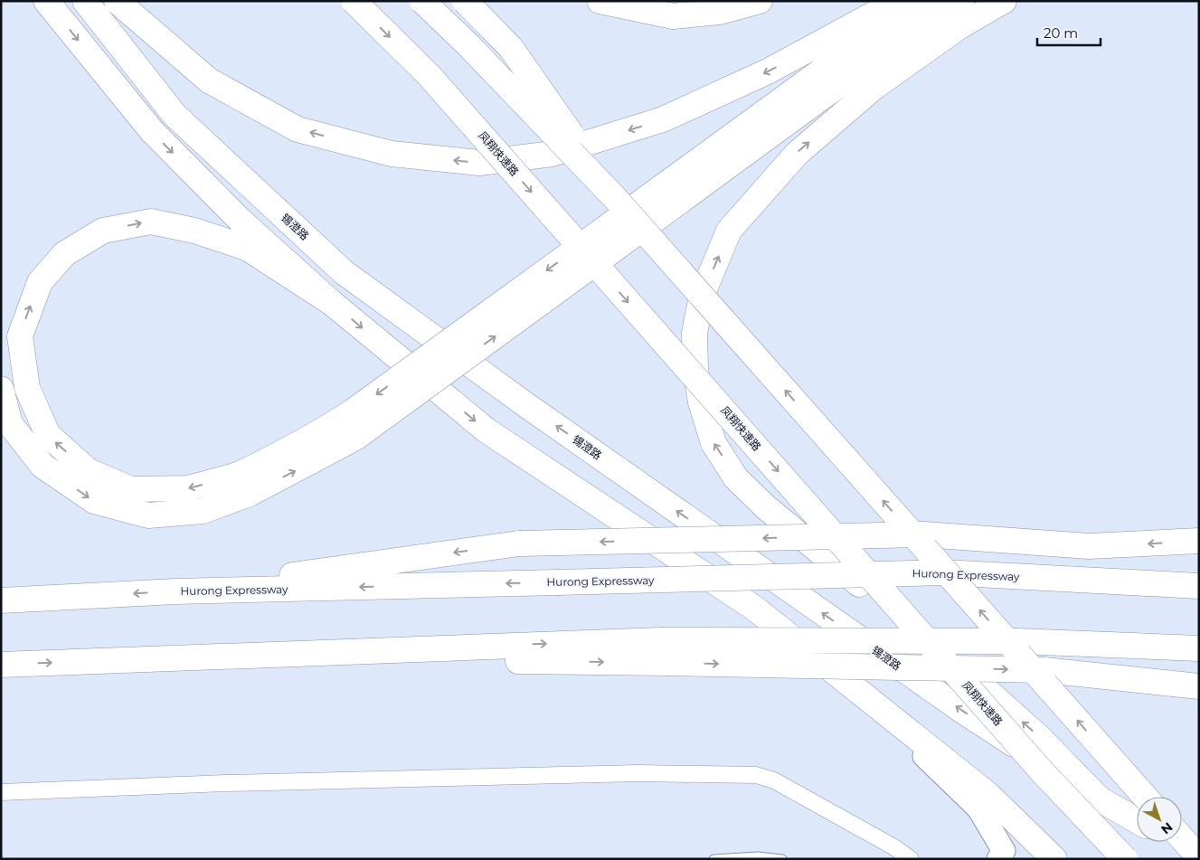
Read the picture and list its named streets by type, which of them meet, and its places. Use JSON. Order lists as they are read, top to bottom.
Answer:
{
  "streets": {
    "main road": ["凤翔快速路", "锡澄路", "Hurong Expressway"]
  },
  "scale_bar": "20 m",
  "north": "bottom right"
}
